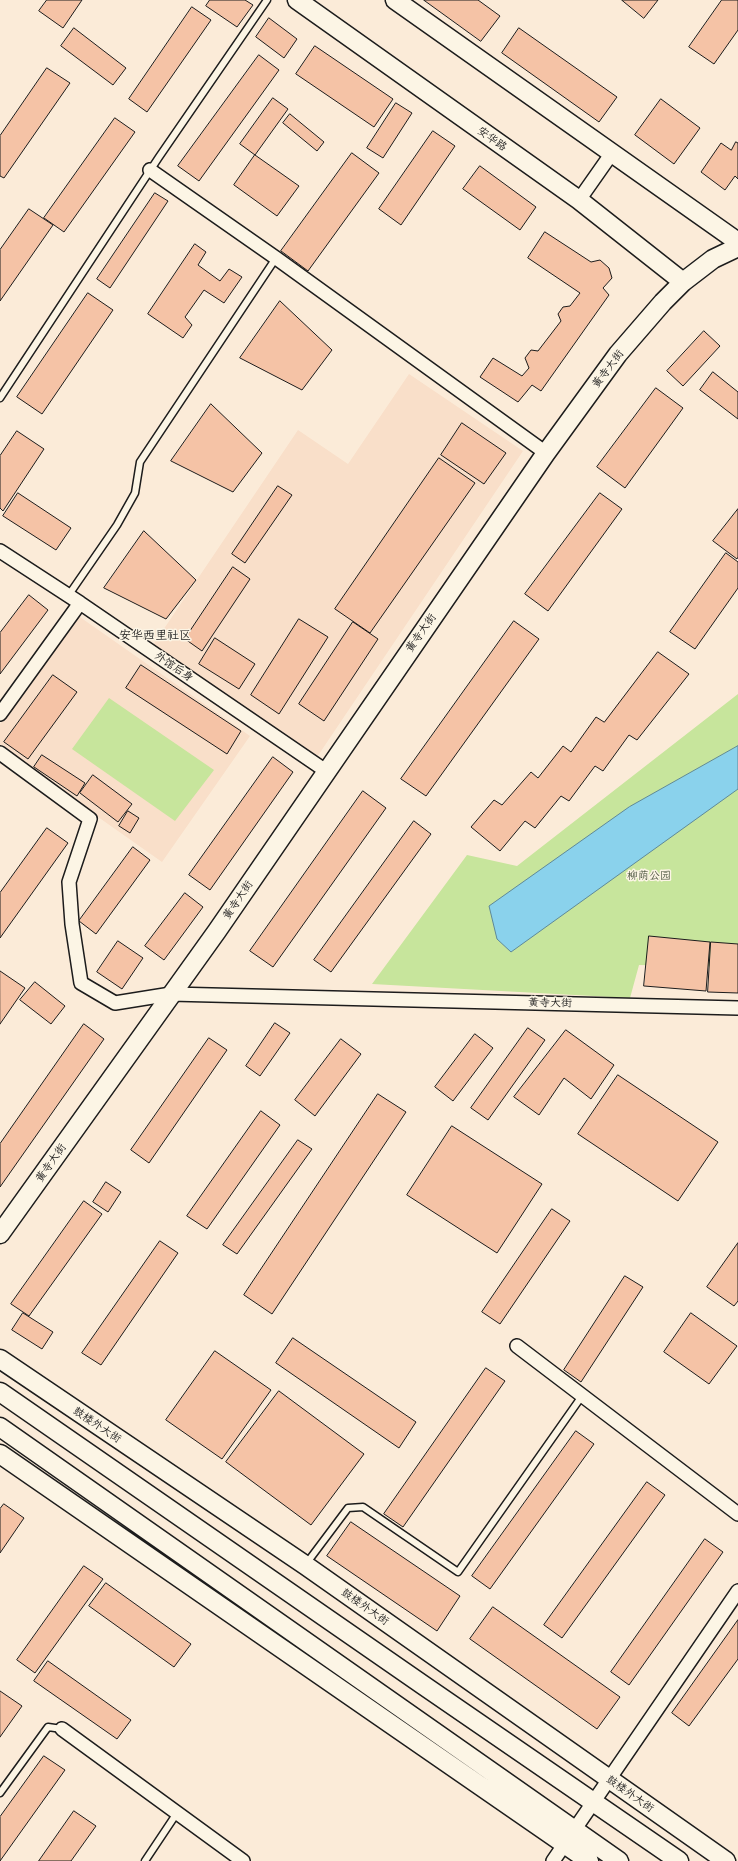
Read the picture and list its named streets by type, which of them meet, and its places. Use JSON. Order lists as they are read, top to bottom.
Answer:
{
  "streets": {
    "street": [
      "安华路",
      "黄寺大街",
      "外馆后身",
      "鼓楼外大街"
    ]
  },
  "crossings": [
    ["安华路", "黄寺大街"],
    ["黄寺大街", "外馆后身"]
  ],
  "districts": ["安华西里社区"],
  "parks": ["柳荫公园"]
}
